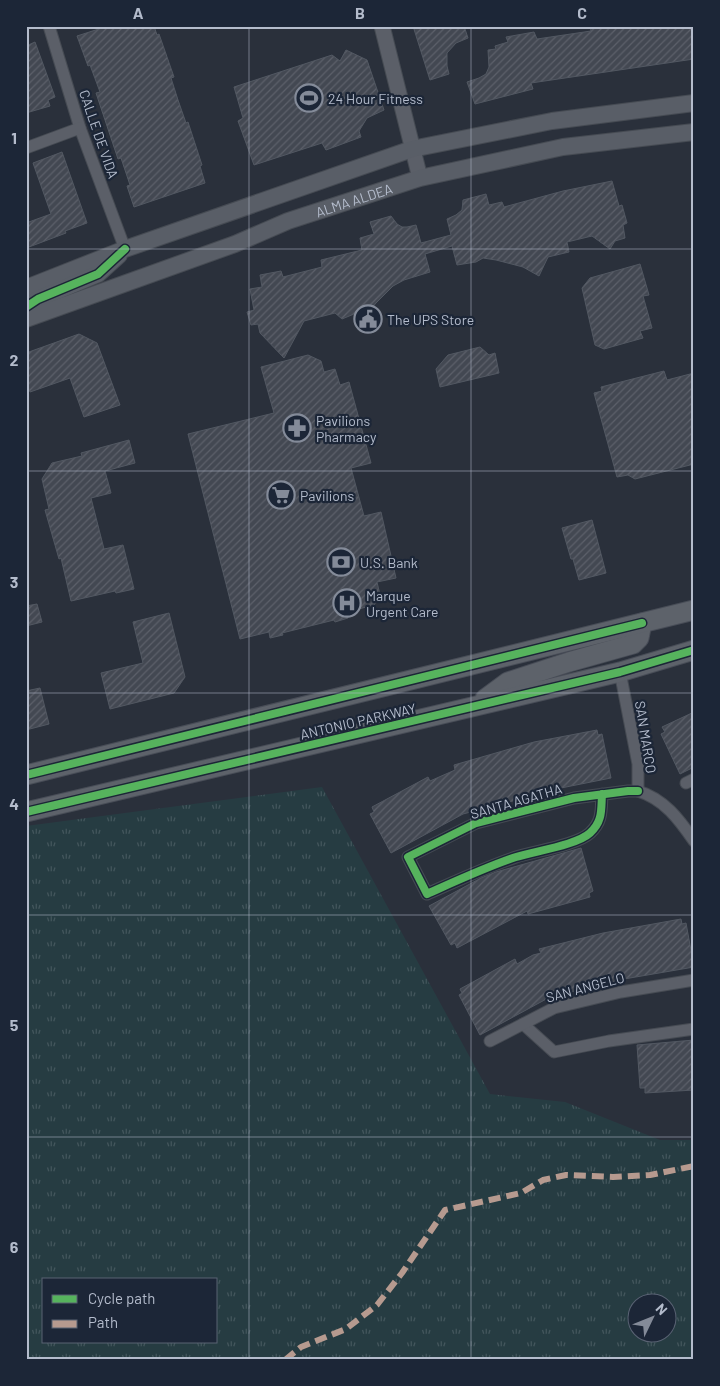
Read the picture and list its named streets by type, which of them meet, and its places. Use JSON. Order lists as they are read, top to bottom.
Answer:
{
  "streets": {
    "main road": ["ALMA ALDEA", "ANTONIO PARKWAY"],
    "street": [
      "CALLE DE VIDA",
      "SAN MARCO",
      "SANTA AGATHA",
      "SAN ANGELO"
    ]
  },
  "crossings": [
    ["CALLE DE VIDA", "ALMA ALDEA"],
    ["ANTONIO PARKWAY", "SAN MARCO"],
    ["SAN MARCO", "SANTA AGATHA"]
  ],
  "places": {
    "sports": ["24 Hour Fitness"],
    "public building": ["The UPS Store"],
    "pharmacy": ["Pavilions Pharmacy"],
    "supermarket": ["Pavilions"],
    "bank": ["U.S. Bank"],
    "hospital": ["Marque Urgent Care"]
  },
  "legend": ["Cycle path", "Path"],
  "north": "top right",
  "grid": {
    "columns": ["A", "B", "C"],
    "rows": [
      "1",
      "2",
      "3",
      "4",
      "5",
      "6"
    ]
  }
}
